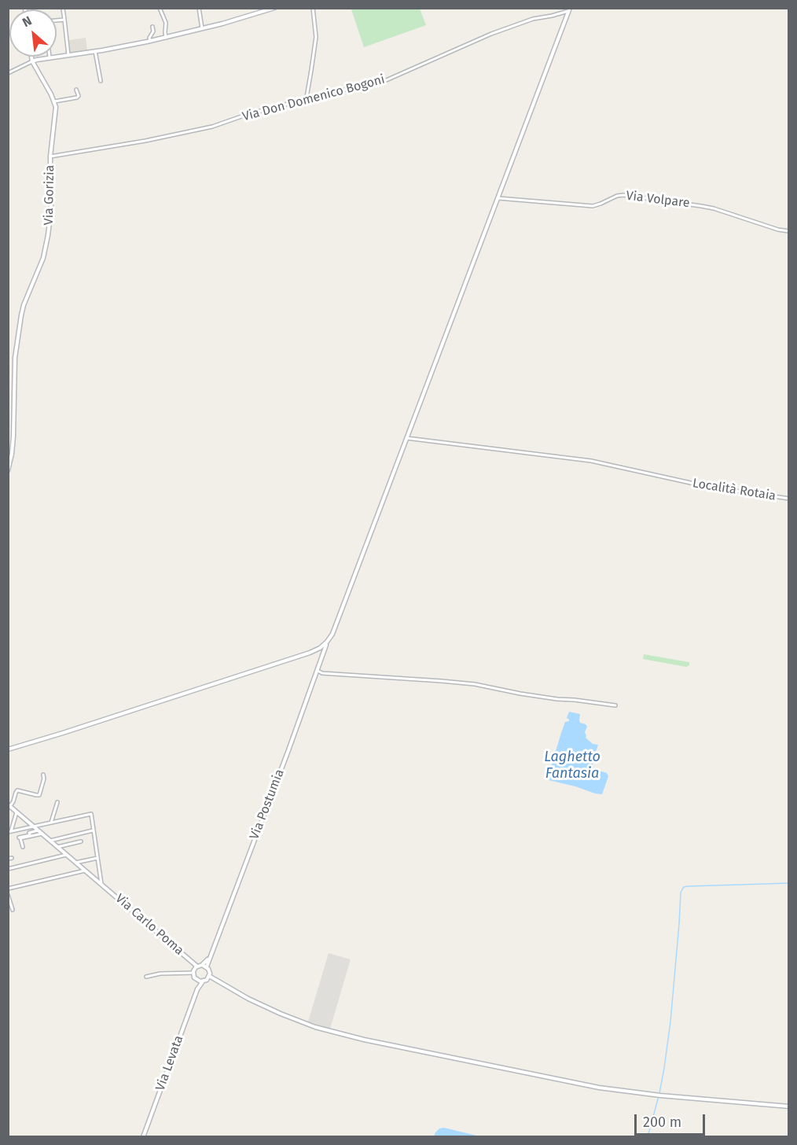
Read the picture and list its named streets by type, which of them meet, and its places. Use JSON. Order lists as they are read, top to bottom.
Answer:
{
  "streets": {
    "main road": [
      "Via Gorizia",
      "Via Postumia",
      "Via Carlo Poma",
      "Via Levata"
    ],
    "street": ["Via Don Domenico Bogoni", "Via Volpare", "Località Rotaia"]
  },
  "crossings": [
    ["Via Don Domenico Bogoni", "Via Gorizia"],
    ["Via Don Domenico Bogoni", "Via Postumia"],
    ["Via Volpare", "Via Postumia"],
    ["Località Rotaia", "Via Postumia"],
    ["Via Postumia", "Via Carlo Poma"],
    ["Via Postumia", "Via Levata"],
    ["Via Carlo Poma", "Via Levata"]
  ],
  "water": ["Laghetto Fantasia"],
  "scale_bar": "200 m",
  "north": "top left"
}
